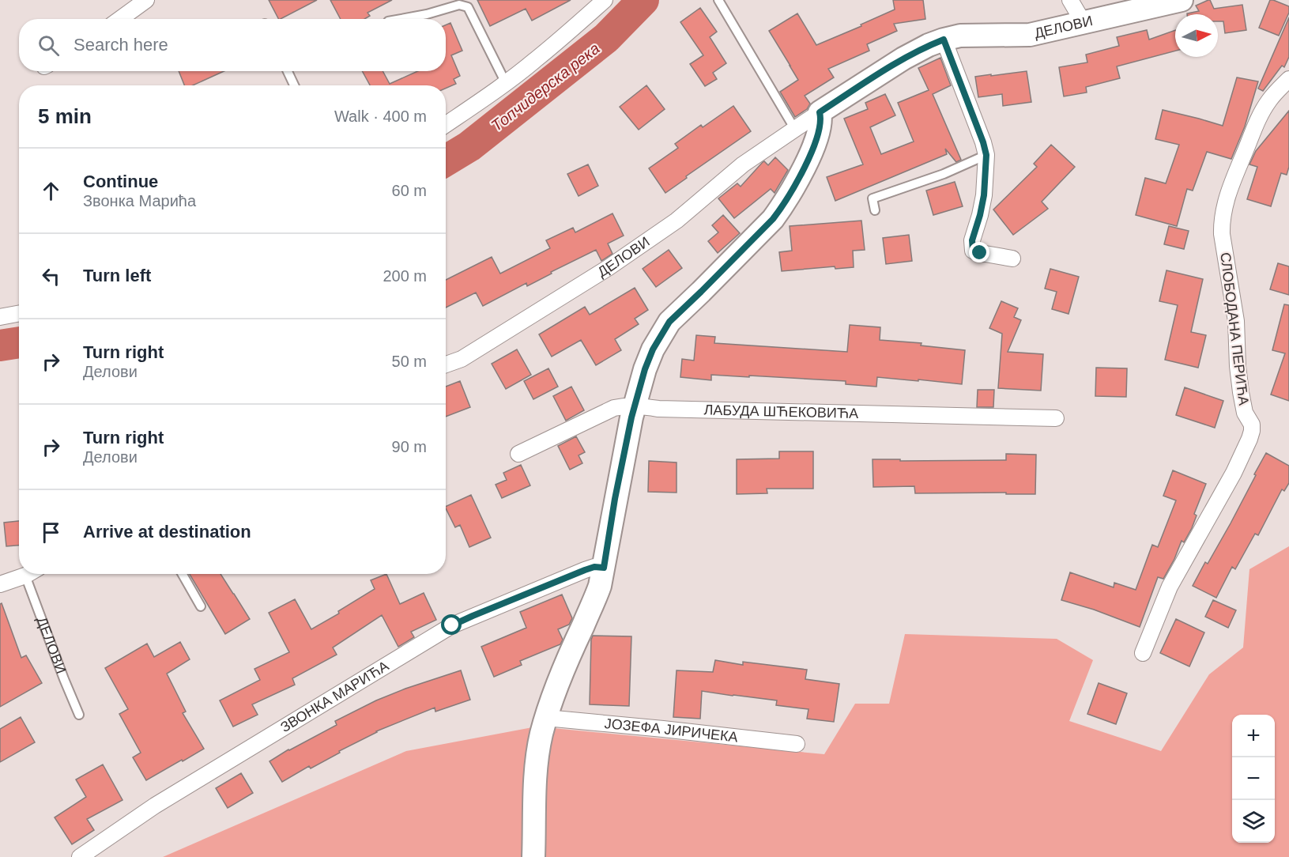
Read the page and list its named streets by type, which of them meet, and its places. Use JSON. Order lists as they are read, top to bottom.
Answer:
{
  "streets": {
    "street": [
      "ДЕЛОВИ",
      "СЛОБОДАНА ПЕРИЋА",
      "ЛАБУДА ШЋЕКОВИЋА",
      "ЗВОНКА МАРИЋА",
      "ЈОЗЕФА ЈИРИЧЕКА"
    ]
  },
  "water": ["Топчидерска река"],
  "north": "right",
  "page": {
    "search": "Search here",
    "heading": ["5 min", "Walk · 400 m"],
    "list": [
      ["Continue", "Звонка Марића", "60 m"],
      ["Turn left", "200 m"],
      ["Turn right", "Делови", "50 m"],
      ["Turn right", "Делови", "90 m"],
      "Arrive at destination"
    ],
    "map_buttons": ["+", "−"]
  }
}
